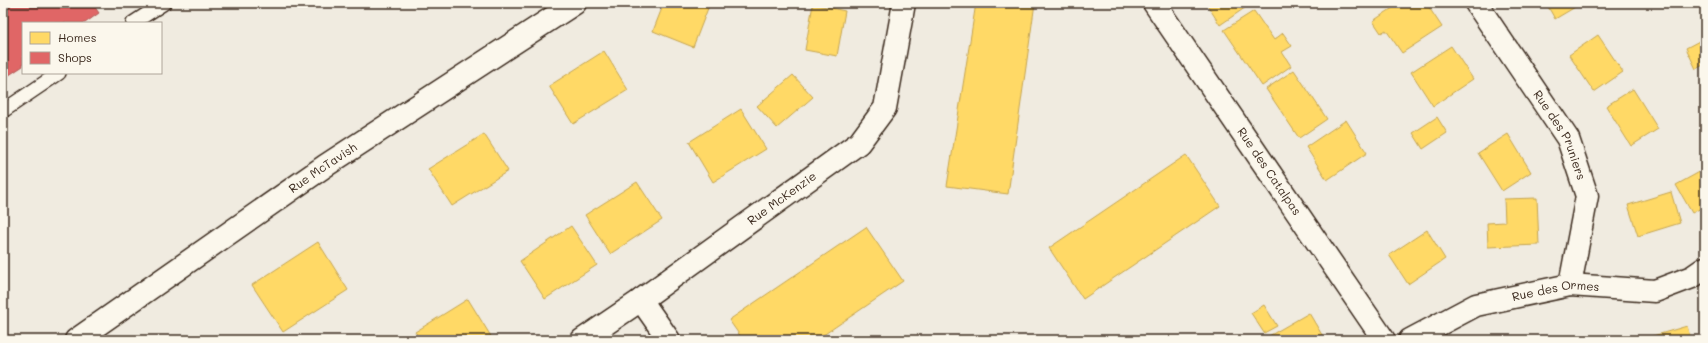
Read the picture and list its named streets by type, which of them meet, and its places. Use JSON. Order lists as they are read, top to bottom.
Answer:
{
  "streets": {
    "street": [
      "Rue des Pruniers",
      "Rue McTavish",
      "Rue des Catalpas",
      "Rue McKenzie",
      "Rue des Ormes"
    ]
  },
  "crossings": [
    ["Rue des Pruniers", "Rue des Ormes"]
  ],
  "legend": ["Homes", "Shops"]
}
